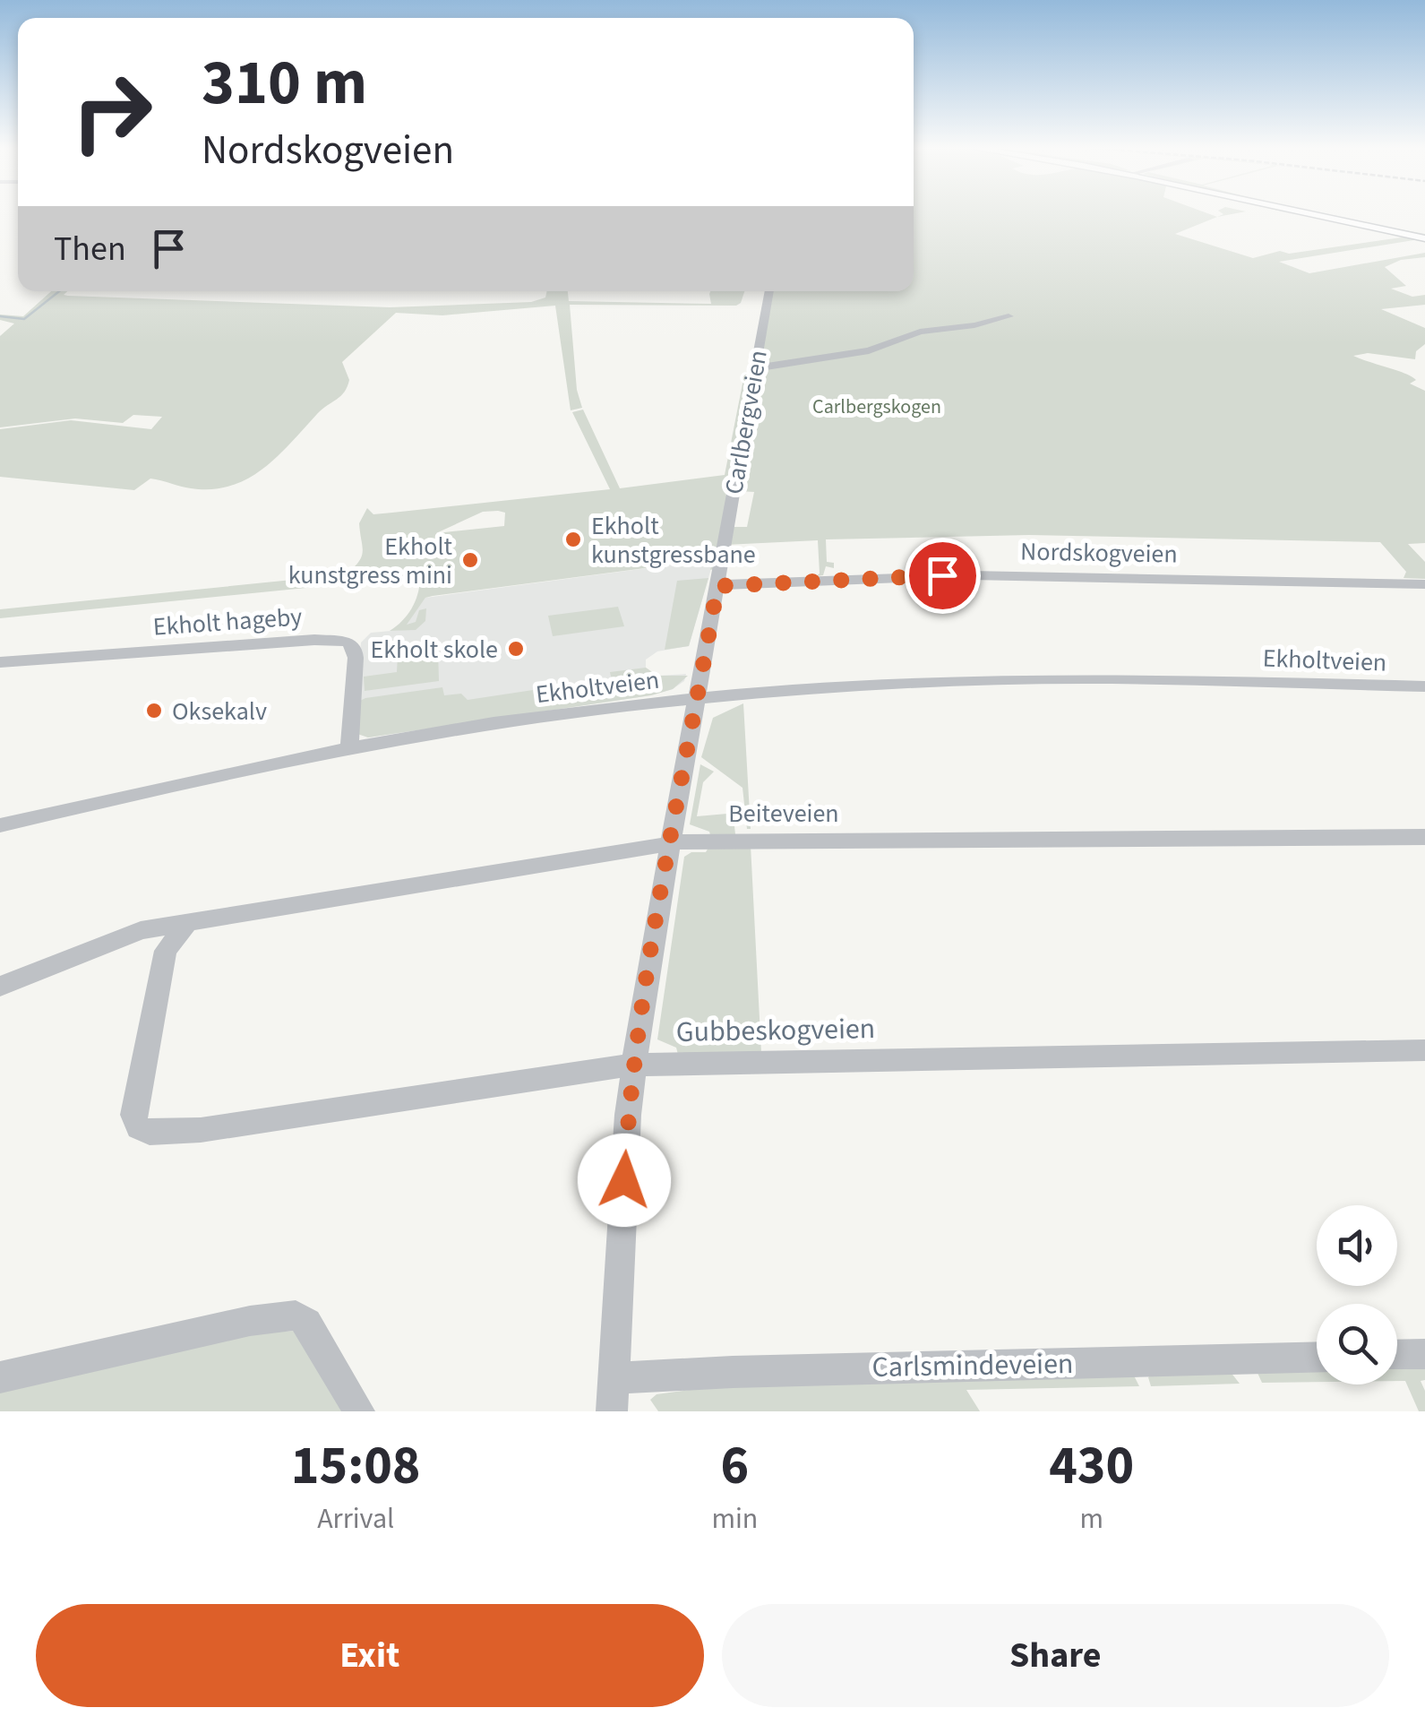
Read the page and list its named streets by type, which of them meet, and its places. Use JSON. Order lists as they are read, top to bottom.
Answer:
{
  "streets": {
    "street": [
      "Carlbergveien",
      "Nordskogveien",
      "Ekholt hageby",
      "Ekholtveien",
      "Beiteveien",
      "Gubbeskogveien",
      "Carlsmindeveien"
    ]
  },
  "crossings": [
    ["Carlbergveien", "Nordskogveien"],
    ["Carlbergveien", "Ekholtveien"],
    ["Carlbergveien", "Beiteveien"],
    ["Carlbergveien", "Gubbeskogveien"],
    ["Carlbergveien", "Carlsmindeveien"],
    ["Ekholt hageby", "Ekholtveien"],
    ["Beiteveien", "Gubbeskogveien"]
  ],
  "parks": ["Carlbergskogen"],
  "places": [
    "Ekholt kunstgressbane",
    "Ekholt kunstgress mini",
    "Ekholt skole",
    "Oksekalv"
  ],
  "page": {
    "turn": ["310 m", "Nordskogveien"],
    "then": "Then",
    "eta": [
      "15:08",
      "Arrival",
      "6",
      "min",
      "430",
      "m"
    ],
    "buttons": ["Exit", "Share"]
  }
}
